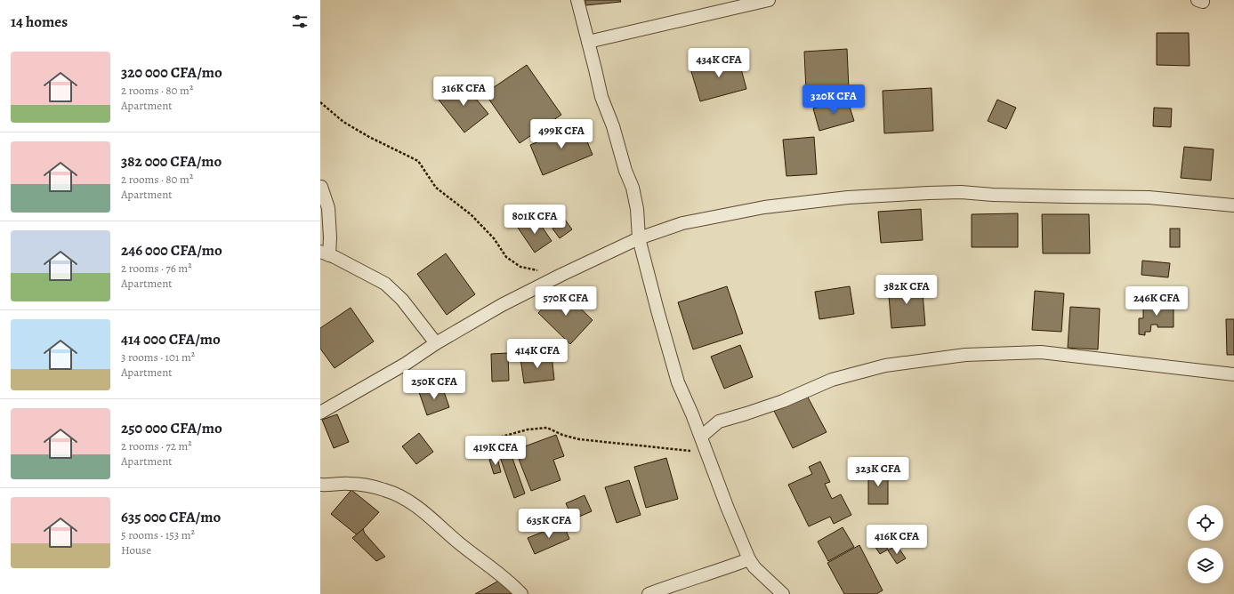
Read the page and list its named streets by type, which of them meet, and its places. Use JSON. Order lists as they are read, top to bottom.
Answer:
{
  "page": {
    "heading": "14 homes",
    "list": [
      {
        "name": "320 000 CFA/mo",
        "note": "2 rooms · 80 m² · Apartment"
      },
      {
        "name": "382 000 CFA/mo",
        "note": "2 rooms · 80 m² · Apartment"
      },
      {
        "name": "246 000 CFA/mo",
        "note": "2 rooms · 76 m² · Apartment"
      },
      {
        "name": "414 000 CFA/mo",
        "note": "3 rooms · 101 m² · Apartment"
      },
      {
        "name": "250 000 CFA/mo",
        "note": "2 rooms · 72 m² · Apartment"
      },
      {
        "name": "635 000 CFA/mo",
        "note": "5 rooms · 153 m² · House"
      }
    ],
    "price": [
      "434K CFA",
      "316K CFA",
      "320K CFA",
      "499K CFA",
      "801K CFA",
      "382K CFA",
      "570K CFA",
      "246K CFA",
      "414K CFA",
      "250K CFA",
      "419K CFA",
      "323K CFA",
      "635K CFA",
      "416K CFA"
    ]
  }
}
